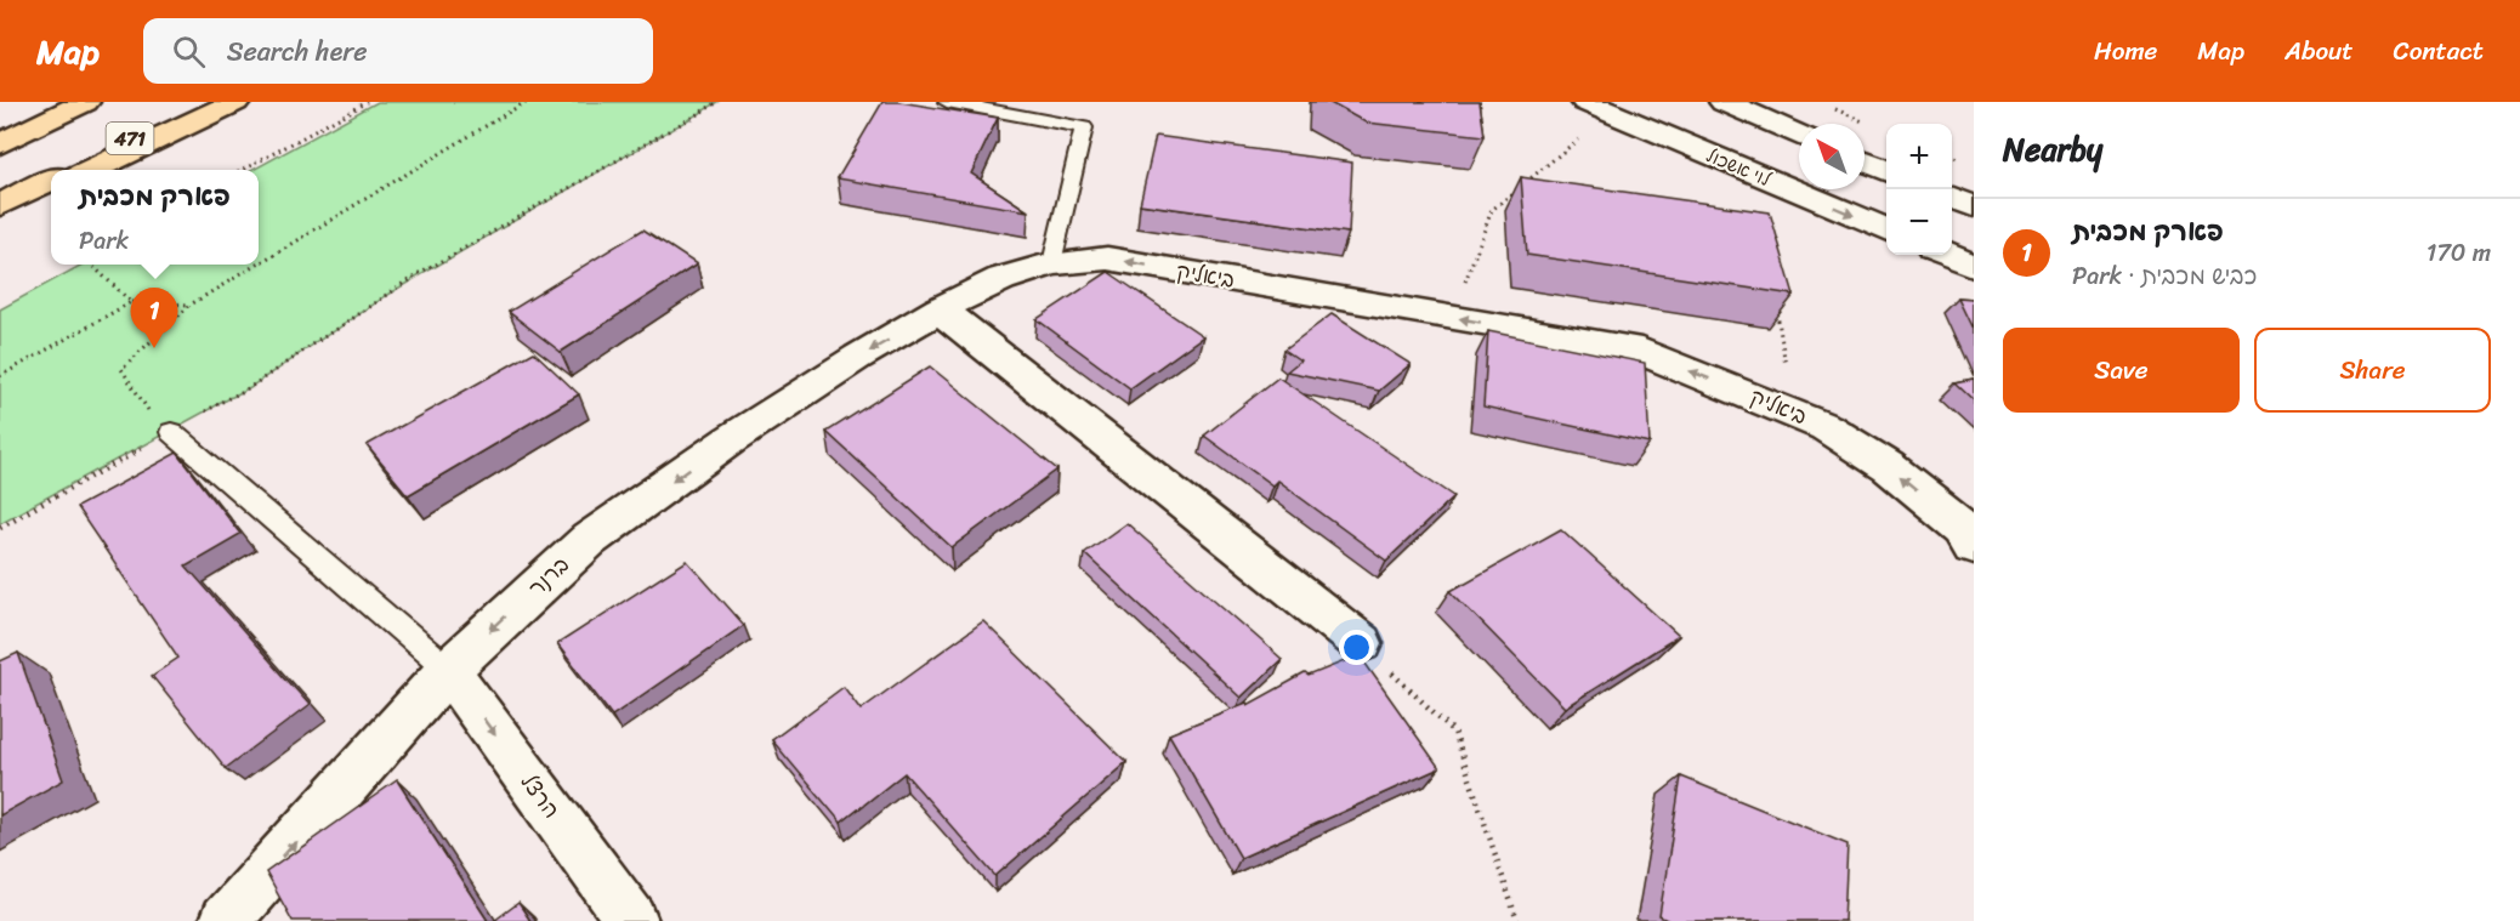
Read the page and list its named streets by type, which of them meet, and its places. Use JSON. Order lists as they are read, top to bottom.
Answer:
{
  "streets": {
    "highway": ["471"],
    "street": [
      "לוי אשכול",
      "ביאליק",
      "ברנר",
      "הרצל"
    ]
  },
  "crossings": [
    ["ביאליק", "ברנר"],
    ["ברנר", "הרצל"]
  ],
  "one_way": ["הרצל"],
  "north": "top left",
  "page": {
    "header": "Map",
    "search": "Search here",
    "nav": [
      "Home",
      "Map",
      "About",
      "Contact"
    ],
    "heading": "Nearby",
    "map_buttons": ["+", "−"],
    "popup": ["פארק מכבית", "Park"],
    "list": [
      {
        "mark": "1",
        "name": "פארק מכבית",
        "note": "Park · כביש מכבית",
        "value": "170 m"
      }
    ],
    "pins": "1",
    "buttons": ["Save", "Share"]
  }
}
